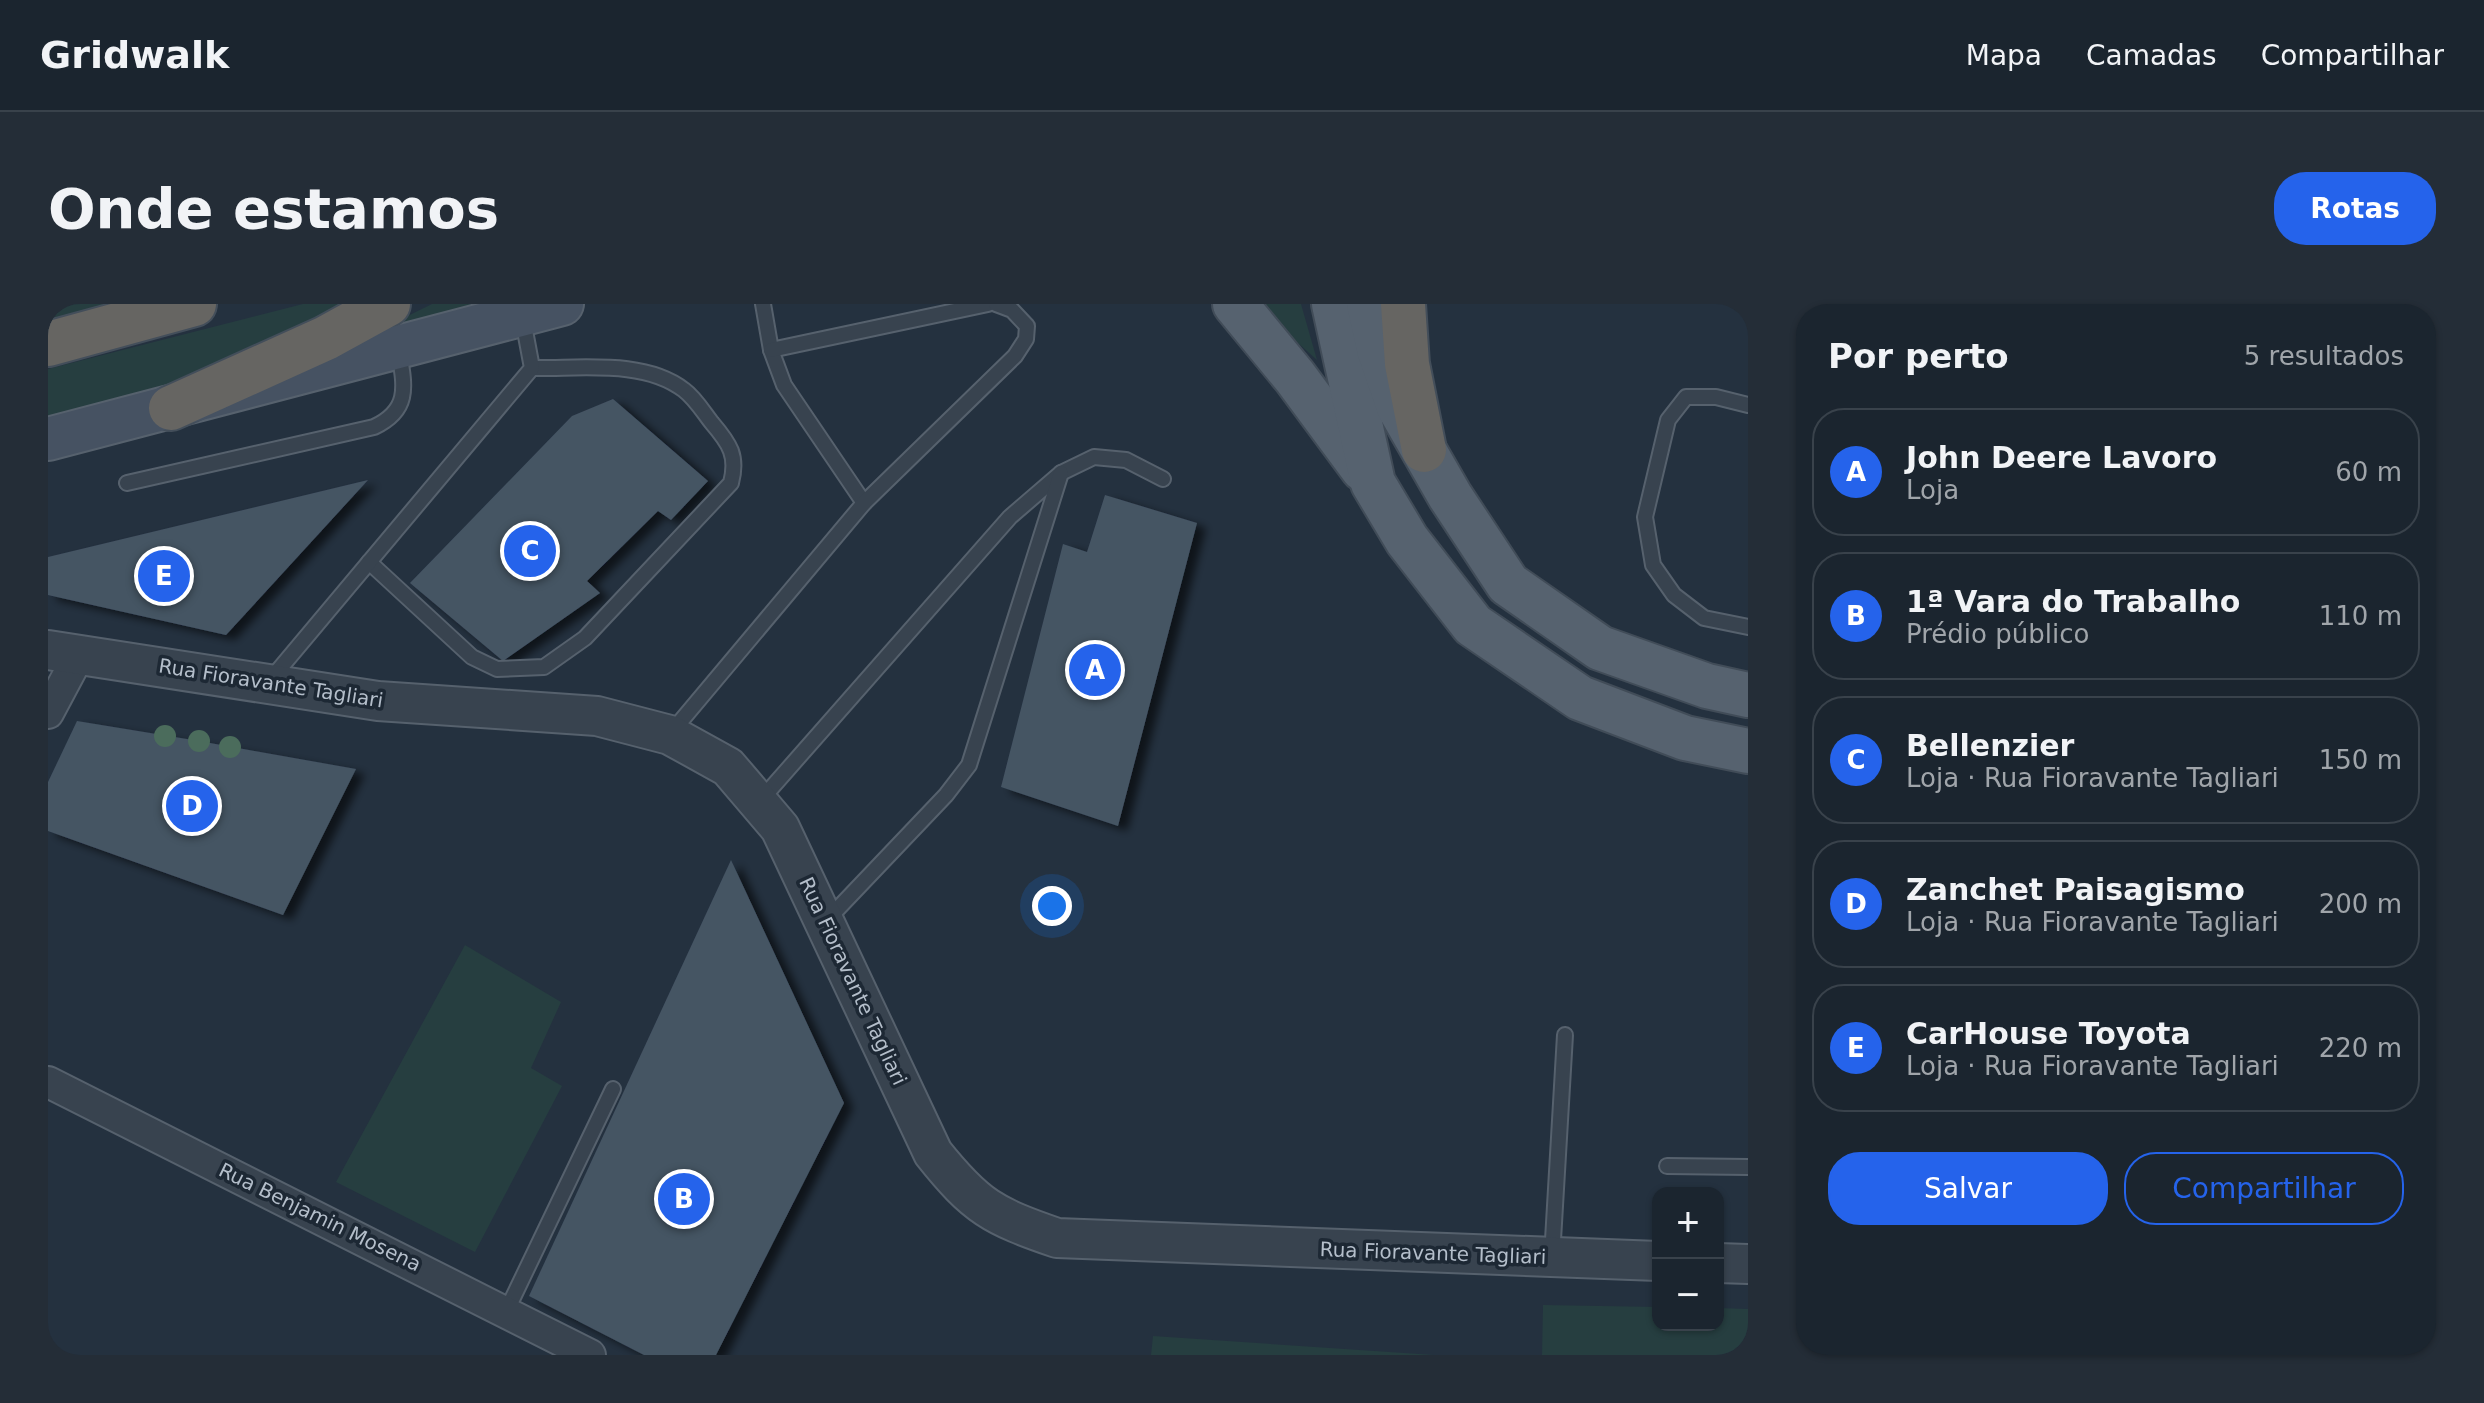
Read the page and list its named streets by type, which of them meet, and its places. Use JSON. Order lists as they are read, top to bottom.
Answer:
{
  "streets": {
    "street": ["Rua Fioravante Tagliari", "Rua Benjamin Mosena"]
  },
  "page": {
    "header": "Gridwalk",
    "nav": ["Mapa", "Camadas", "Compartilhar"],
    "buttons": [
      "Rotas",
      ["Salvar", "Compartilhar"]
    ],
    "title": "Onde estamos",
    "heading": ["Por perto", "5 resultados"],
    "list": [
      {
        "mark": "A",
        "name": "John Deere Lavoro",
        "note": "Loja",
        "value": "60 m"
      },
      {
        "mark": "B",
        "name": "1ª Vara do Trabalho",
        "note": "Prédio público",
        "value": "110 m"
      },
      {
        "mark": "C",
        "name": "Bellenzier",
        "note": "Loja · Rua Fioravante Tagliari",
        "value": "150 m"
      },
      {
        "mark": "D",
        "name": "Zanchet Paisagismo",
        "note": "Loja · Rua Fioravante Tagliari",
        "value": "200 m"
      },
      {
        "mark": "E",
        "name": "CarHouse Toyota",
        "note": "Loja · Rua Fioravante Tagliari",
        "value": "220 m"
      }
    ],
    "pins": [
      "C",
      "E",
      "A",
      "D",
      "B"
    ],
    "map_buttons": ["+", "−"]
  }
}
